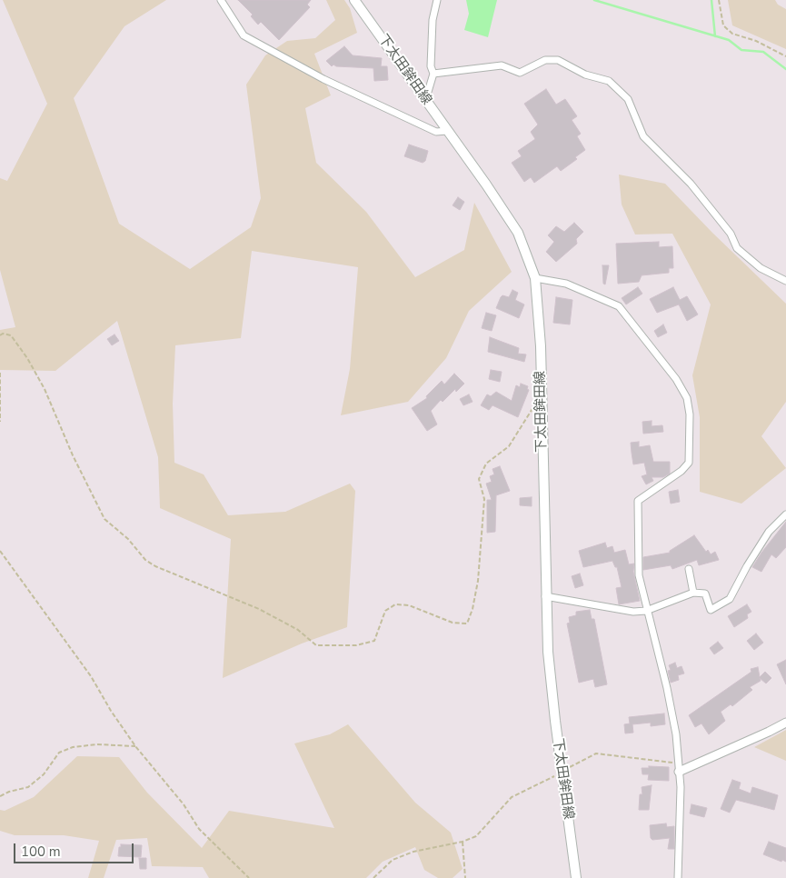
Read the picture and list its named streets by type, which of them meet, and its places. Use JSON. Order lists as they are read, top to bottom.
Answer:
{
  "streets": {
    "main road": ["下太田鉾田線"]
  },
  "scale_bar": "100 m"
}
